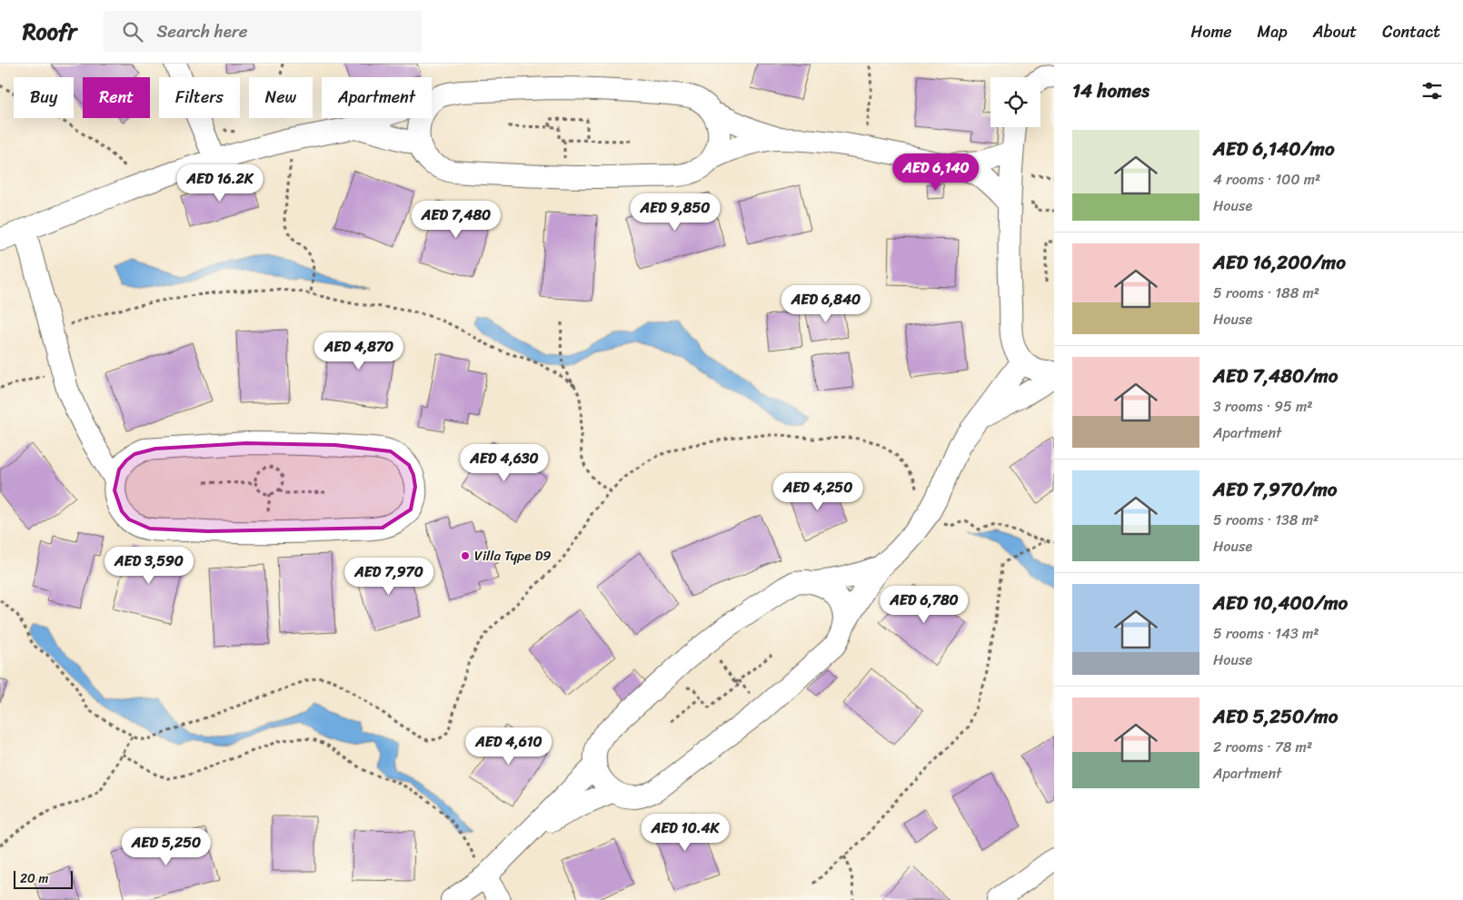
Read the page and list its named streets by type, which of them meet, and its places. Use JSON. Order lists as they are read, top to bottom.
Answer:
{
  "places": ["Villa Type D9"],
  "scale_bar": "20 m",
  "page": {
    "header": "Roofr",
    "search": "Search here",
    "nav": [
      "Home",
      "Map",
      "About",
      "Contact"
    ],
    "heading": "14 homes",
    "chip": [
      "Buy",
      "Rent",
      "Filters",
      "New",
      "Apartment"
    ],
    "list": [
      {
        "name": "AED 6,140/mo",
        "note": "4 rooms · 100 m² · House"
      },
      {
        "name": "AED 16,200/mo",
        "note": "5 rooms · 188 m² · House"
      },
      {
        "name": "AED 7,480/mo",
        "note": "3 rooms · 95 m² · Apartment"
      },
      {
        "name": "AED 7,970/mo",
        "note": "5 rooms · 138 m² · House"
      },
      {
        "name": "AED 10,400/mo",
        "note": "5 rooms · 143 m² · House"
      },
      {
        "name": "AED 5,250/mo",
        "note": "2 rooms · 78 m² · Apartment"
      }
    ],
    "price": [
      "AED 6,140",
      "AED 16.2K",
      "AED 9,850",
      "AED 7,480",
      "AED 6,840",
      "AED 4,870",
      "AED 4,630",
      "AED 4,250",
      "AED 3,590",
      "AED 7,970",
      "AED 6,780",
      "AED 4,610",
      "AED 10.4K",
      "AED 5,250"
    ],
    "scale": "20 m"
  }
}
